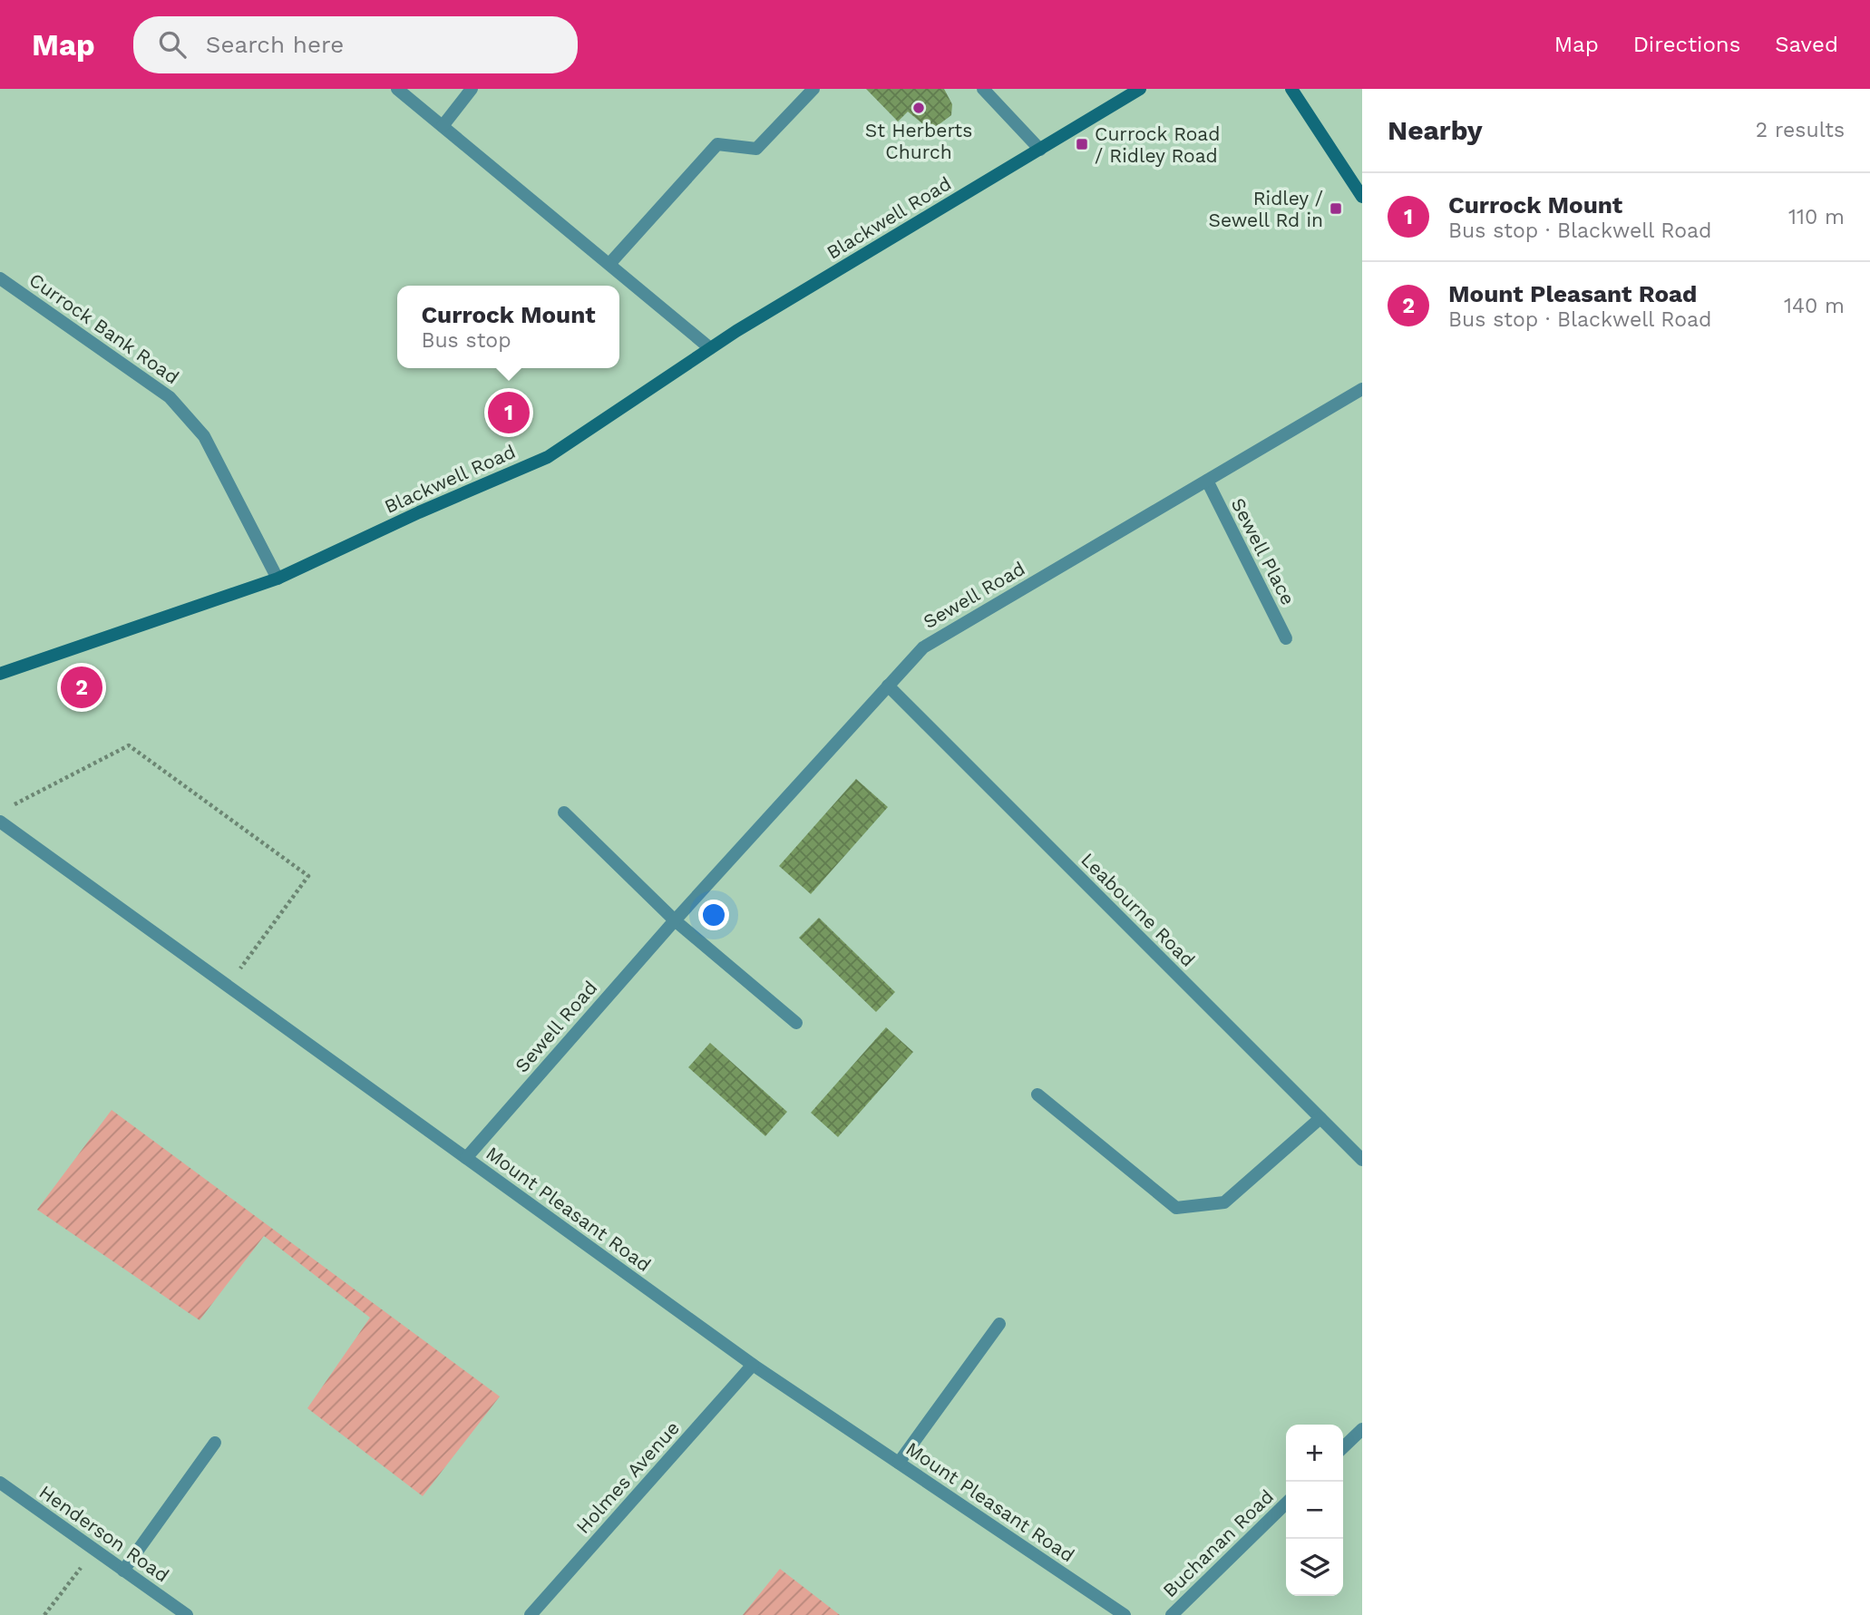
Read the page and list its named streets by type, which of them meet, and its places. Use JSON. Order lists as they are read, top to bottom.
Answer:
{
  "streets": {
    "street": [
      "Blackwell Road",
      "Currock Bank Road",
      "Sewell Place",
      "Sewell Road",
      "Leabourne Road",
      "Mount Pleasant Road",
      "Holmes Avenue",
      "Henderson Road",
      "Buchanan Road"
    ]
  },
  "crossings": [
    ["Blackwell Road", "Currock Bank Road"],
    ["Sewell Place", "Sewell Road"],
    ["Sewell Road", "Leabourne Road"],
    ["Sewell Road", "Mount Pleasant Road"],
    ["Mount Pleasant Road", "Holmes Avenue"]
  ],
  "places": {
    "other": ["St Herberts Church"],
    "transit": ["Currock Road / Ridley Road", "Ridley / Sewell Rd in"]
  },
  "page": {
    "header": "Map",
    "search": "Search here",
    "nav": ["Map", "Directions", "Saved"],
    "heading": ["Nearby", "2 results"],
    "list": [
      {
        "mark": "1",
        "name": "Currock Mount",
        "note": "Bus stop · Blackwell Road",
        "value": "110 m"
      },
      {
        "mark": "2",
        "name": "Mount Pleasant Road",
        "note": "Bus stop · Blackwell Road",
        "value": "140 m"
      }
    ],
    "popup": ["Currock Mount", "Bus stop"],
    "pins": ["1", "2"],
    "map_buttons": ["+", "−"]
  }
}
